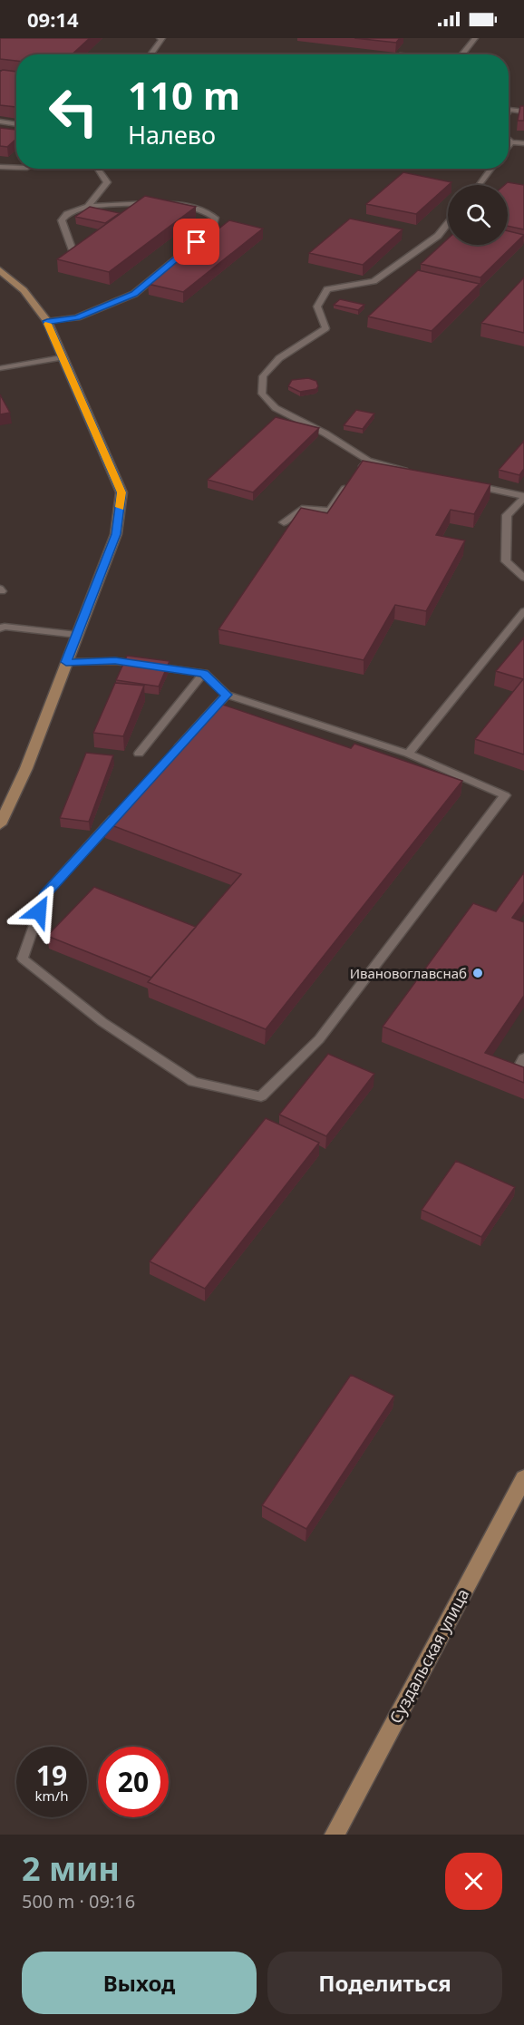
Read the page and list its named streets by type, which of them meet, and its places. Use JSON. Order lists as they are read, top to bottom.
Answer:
{
  "streets": {
    "street": ["Суздальская улица"]
  },
  "places": ["Ивановоглавснаб"],
  "page": {
    "status": "09:14",
    "turn": ["110 m", "Налево"],
    "speed": "19 km/h",
    "limit": "20",
    "heading": ["2 мин", "500 m · 09:16"],
    "buttons": ["Выход", "Поделиться"]
  }
}
